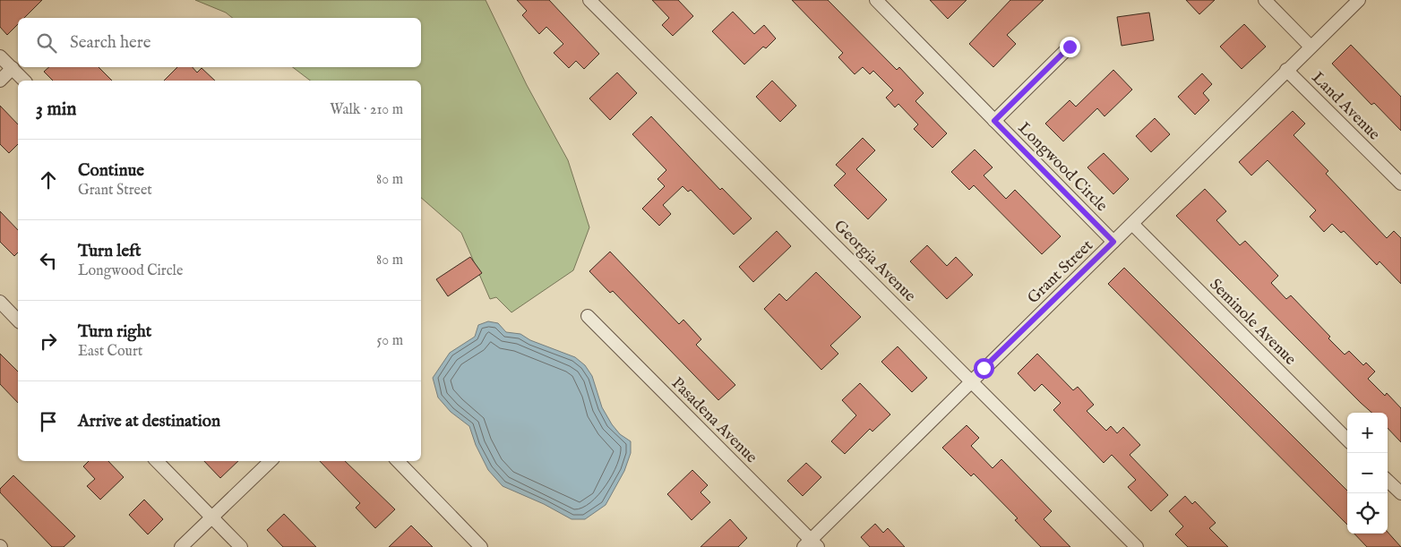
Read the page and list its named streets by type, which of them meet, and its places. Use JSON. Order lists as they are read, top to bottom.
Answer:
{
  "streets": {
    "street": [
      "Land Avenue",
      "Longwood Circle",
      "Georgia Avenue",
      "Grant Street",
      "Seminole Avenue",
      "Pasadena Avenue"
    ]
  },
  "crossings": [
    ["Land Avenue", "Grant Street"],
    ["Longwood Circle", "Grant Street"],
    ["Georgia Avenue", "Grant Street"],
    ["Grant Street", "Seminole Avenue"],
    ["Grant Street", "Pasadena Avenue"]
  ],
  "page": {
    "search": "Search here",
    "heading": ["3 min", "Walk · 210 m"],
    "list": [
      ["Continue", "Grant Street", "80 m"],
      ["Turn left", "Longwood Circle", "80 m"],
      ["Turn right", "East Court", "50 m"],
      "Arrive at destination"
    ],
    "map_buttons": ["+", "−"]
  }
}
